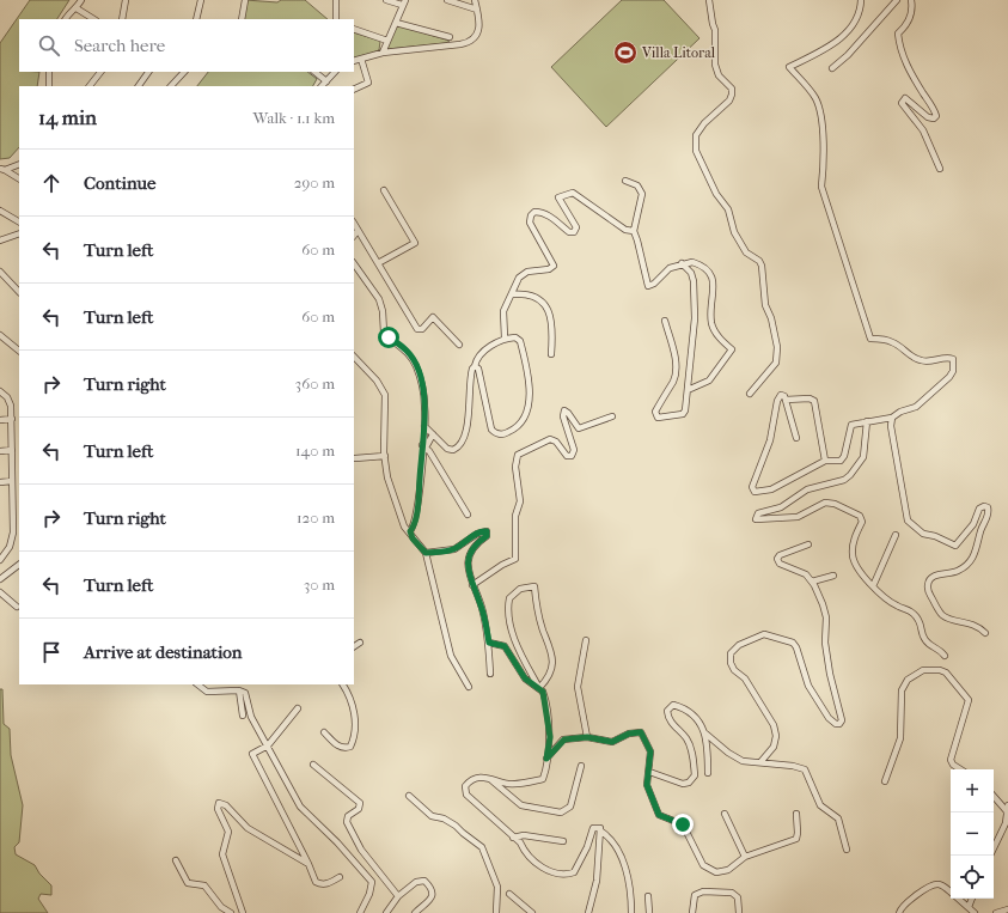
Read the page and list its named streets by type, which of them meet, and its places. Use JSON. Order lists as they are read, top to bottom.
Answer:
{
  "places": {
    "sports": ["Villa Litoral"]
  },
  "page": {
    "search": "Search here",
    "heading": ["14 min", "Walk · 1.1 km"],
    "list": [
      ["Continue", "290 m"],
      ["Turn left", "60 m"],
      ["Turn left", "60 m"],
      ["Turn right", "360 m"],
      ["Turn left", "140 m"],
      ["Turn right", "120 m"],
      ["Turn left", "30 m"],
      "Arrive at destination"
    ],
    "map_buttons": ["+", "−"]
  }
}
